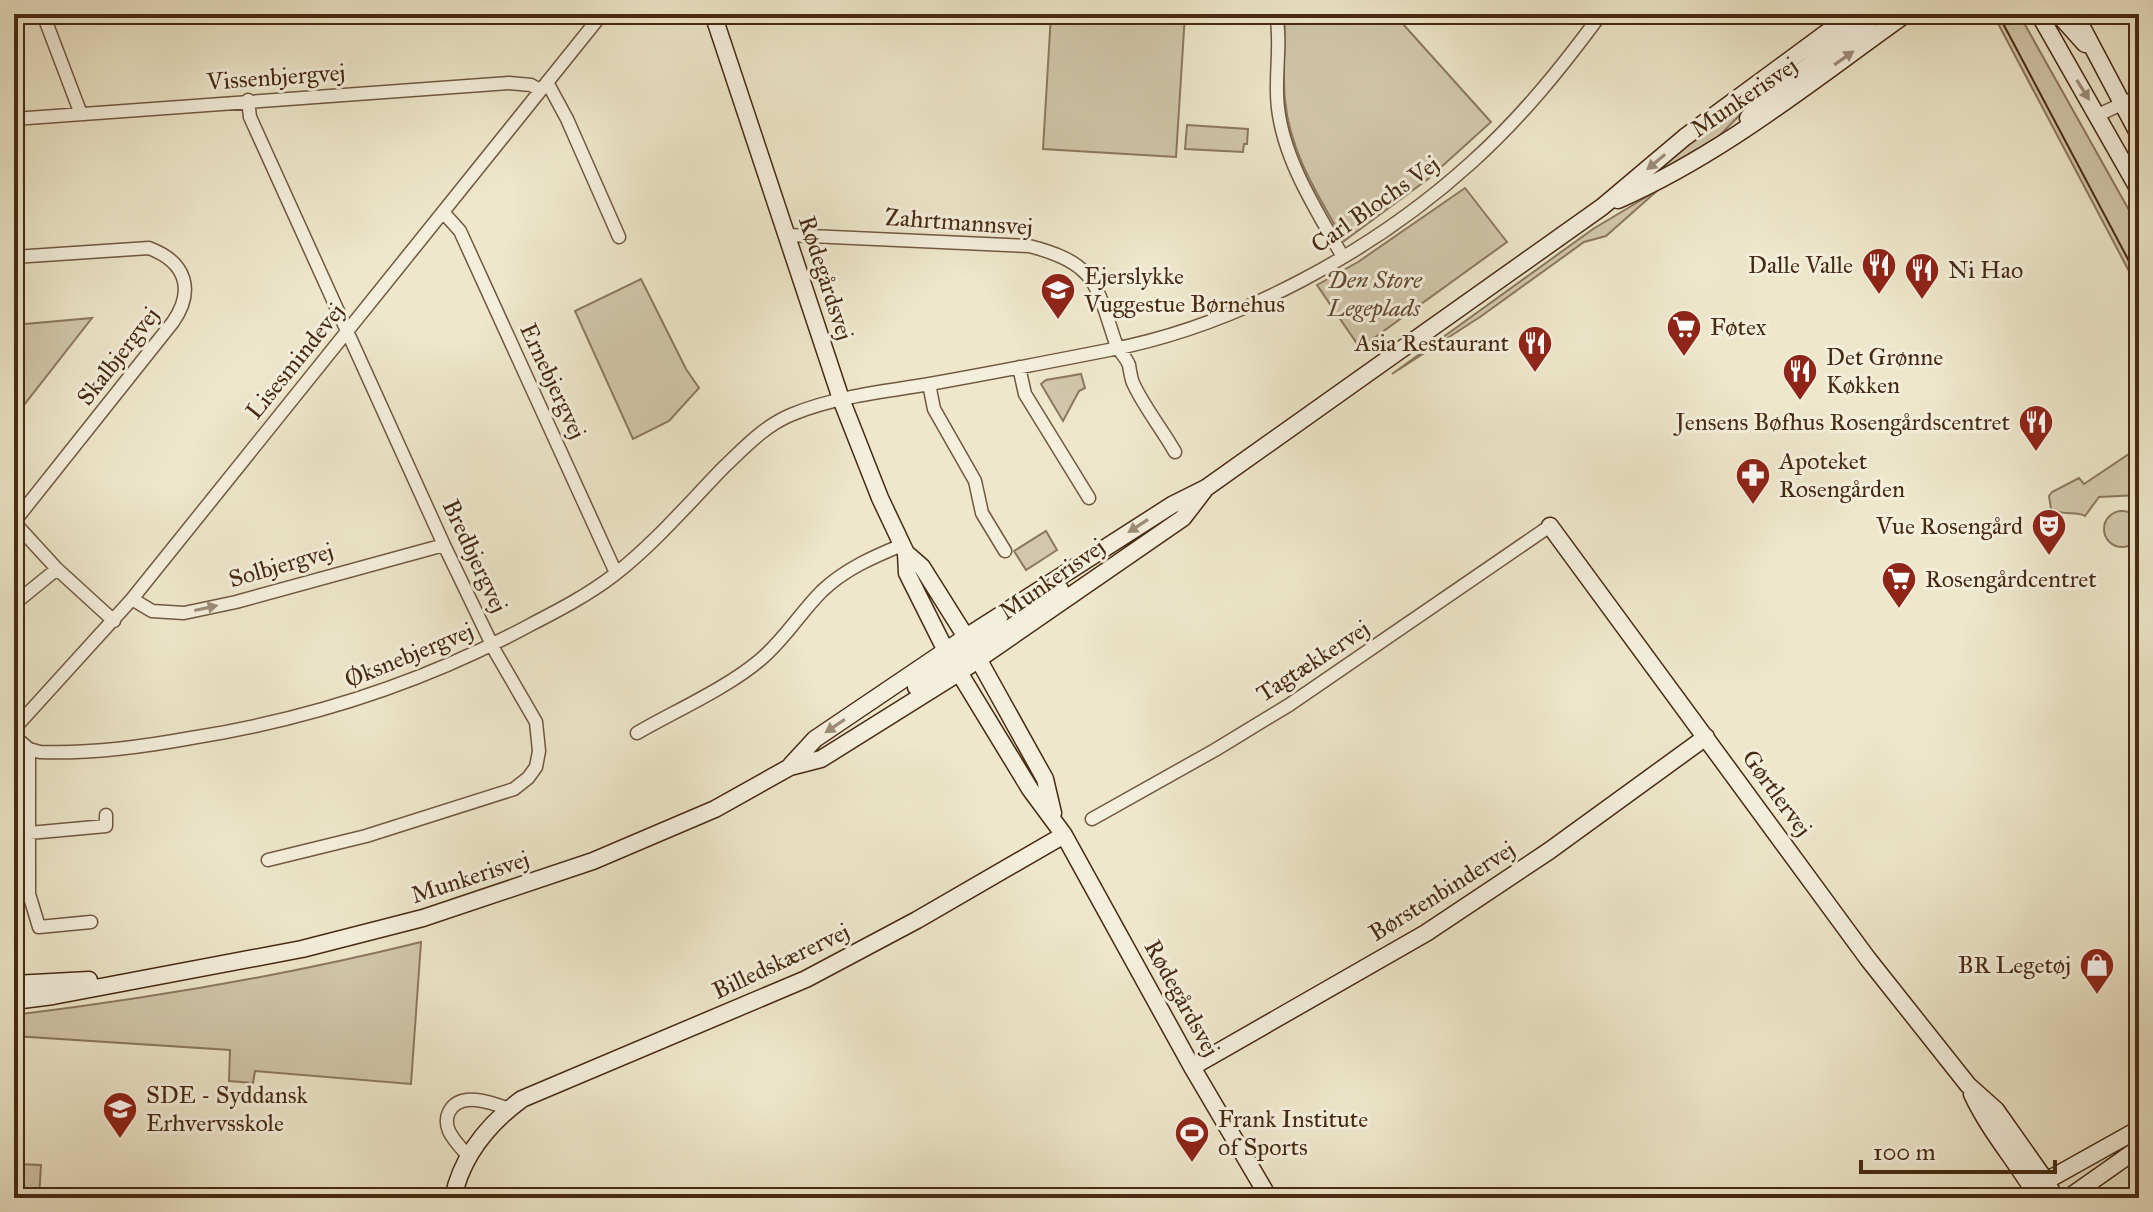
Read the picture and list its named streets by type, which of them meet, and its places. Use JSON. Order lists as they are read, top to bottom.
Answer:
{
  "streets": {
    "street": [
      "Vissenbjergvej",
      "Munkerisvej",
      "Carl Blochs Vej",
      "Zahrtmannsvej",
      "Rødegårdsvej",
      "Skalbjergvej",
      "Lisesmindevej",
      "Ernebjergvej",
      "Bredbjergvej",
      "Solbjergvej",
      "Øksnebjergvej",
      "Tagtækkervej",
      "Gørtlervej",
      "Børstenbindervej",
      "Billedskærervej"
    ]
  },
  "crossings": [
    ["Vissenbjergvej", "Lisesmindevej"],
    ["Vissenbjergvej", "Bredbjergvej"],
    ["Munkerisvej", "Rødegårdsvej"],
    ["Carl Blochs Vej", "Zahrtmannsvej"],
    ["Carl Blochs Vej", "Rødegårdsvej"],
    ["Carl Blochs Vej", "Øksnebjergvej"],
    ["Zahrtmannsvej", "Rødegårdsvej"],
    ["Rødegårdsvej", "Øksnebjergvej"],
    ["Rødegårdsvej", "Børstenbindervej"],
    ["Rødegårdsvej", "Billedskærervej"],
    ["Lisesmindevej", "Ernebjergvej"],
    ["Lisesmindevej", "Bredbjergvej"],
    ["Lisesmindevej", "Solbjergvej"],
    ["Ernebjergvej", "Øksnebjergvej"],
    ["Bredbjergvej", "Solbjergvej"],
    ["Bredbjergvej", "Øksnebjergvej"],
    ["Tagtækkervej", "Gørtlervej"],
    ["Gørtlervej", "Børstenbindervej"]
  ],
  "one_way": ["Solbjergvej"],
  "parks": ["Den Store Legeplads"],
  "places": {
    "restaurant": [
      "Dalle Valle",
      "Ni Hao",
      "Asia Restaurant",
      "Det Grønne Køkken",
      "Jensens Bøfhus Rosengårdscentret"
    ],
    "school or university": ["Ejerslykke Vuggestue Børnehus", "SDE - Syddansk Erhvervsskole"],
    "supermarket": ["Føtex", "Rosengårdcentret"],
    "pharmacy": ["Apoteket Rosengården"],
    "theatre": ["Vue Rosengård"],
    "shop": ["BR Legetøj"],
    "sports": ["Frank Institute of Sports"]
  },
  "scale_bar": "100 m"
}
